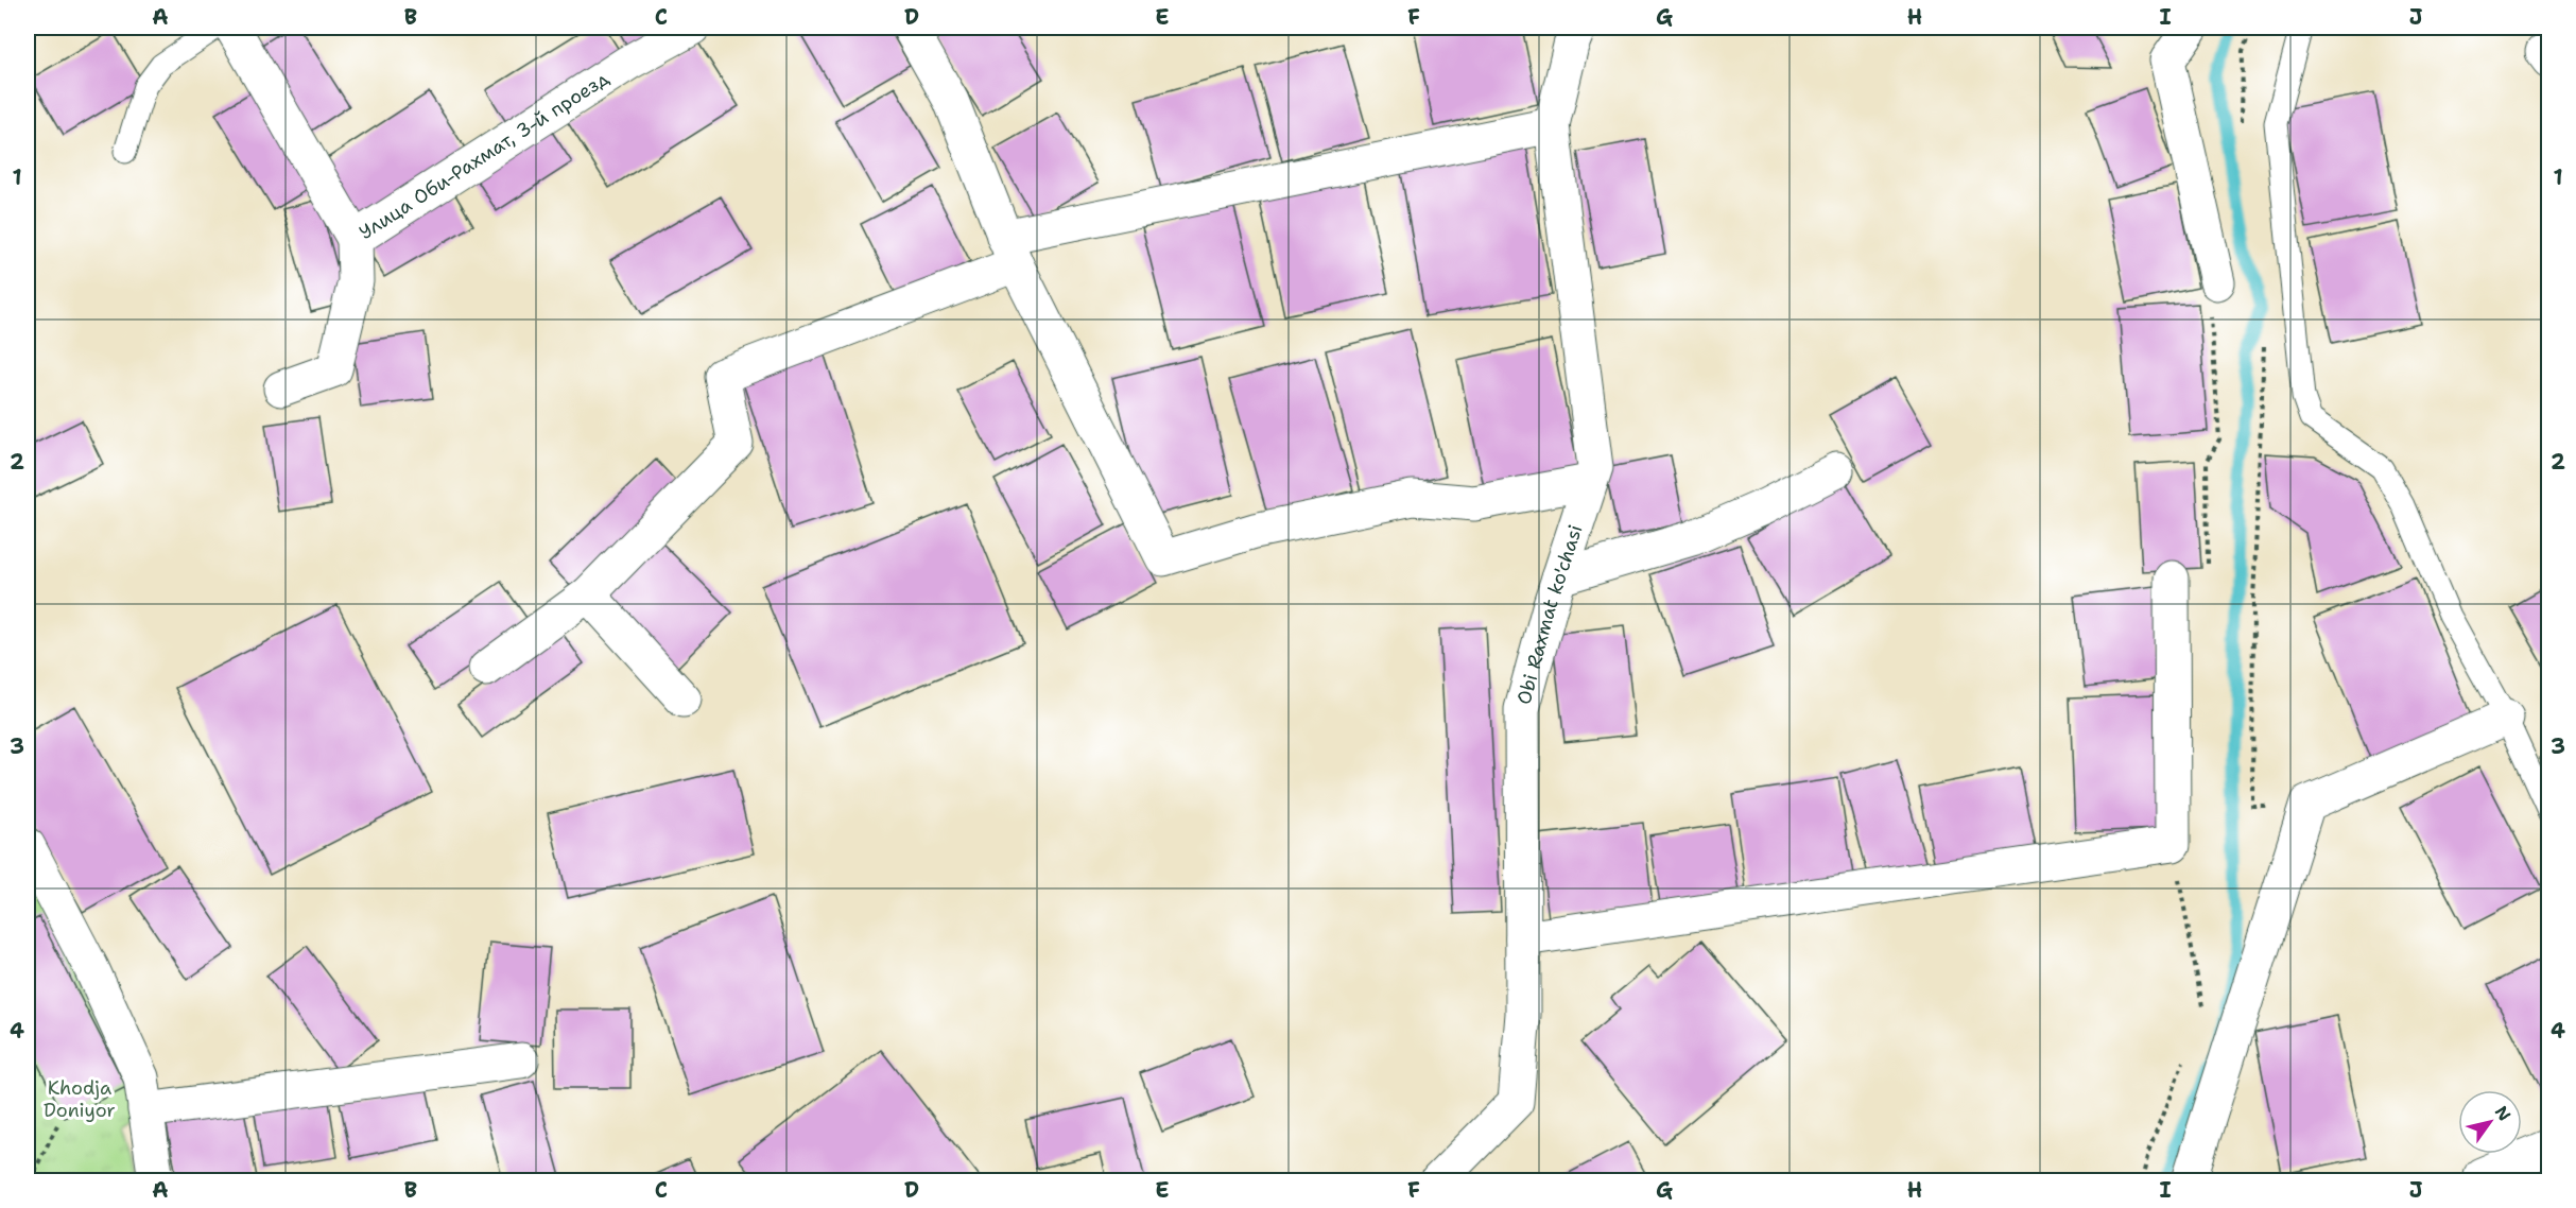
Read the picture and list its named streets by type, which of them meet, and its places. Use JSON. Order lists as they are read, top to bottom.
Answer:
{
  "streets": {
    "street": ["Улица Оби-Рахмат, 3-й проезд", "Obi Raxmat ko'chasi"]
  },
  "parks": ["Khodja Doniyor"],
  "north": "top right",
  "grid": {
    "columns": [
      "A",
      "B",
      "C",
      "D",
      "E",
      "F",
      "G",
      "H",
      "I",
      "J"
    ],
    "rows": [
      "1",
      "2",
      "3",
      "4"
    ]
  }
}
